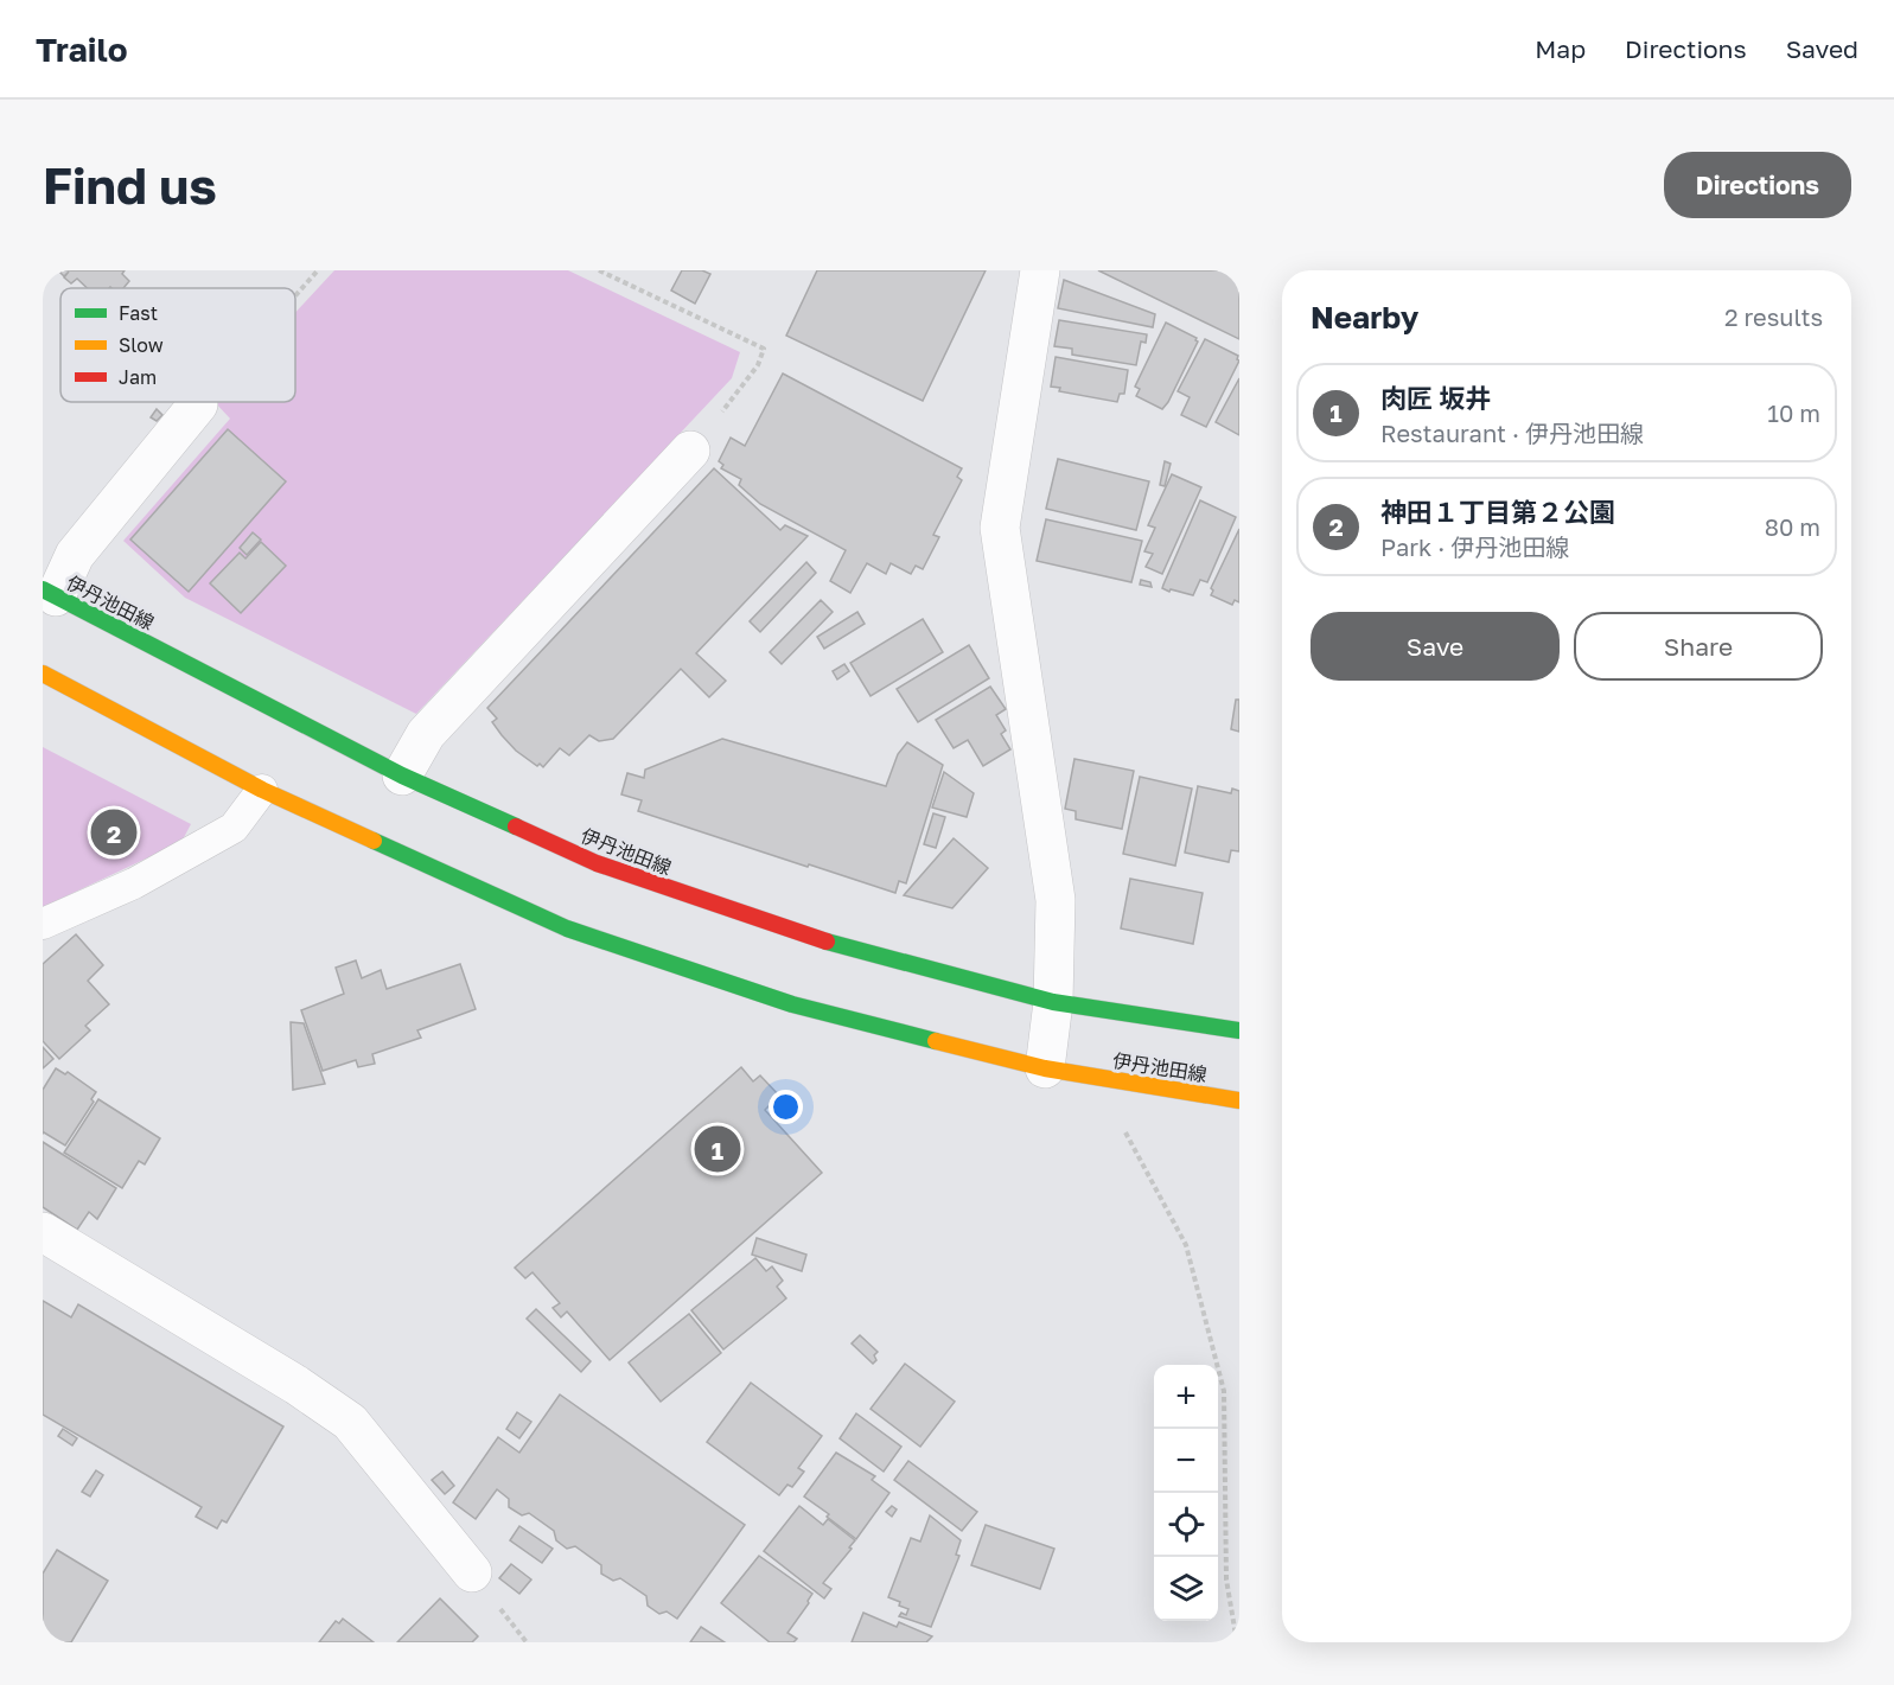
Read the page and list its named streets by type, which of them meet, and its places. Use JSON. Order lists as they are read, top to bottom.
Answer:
{
  "streets": {
    "main road": ["伊丹池田線"]
  },
  "legend": ["Fast", "Slow", "Jam"],
  "page": {
    "header": "Trailo",
    "nav": ["Map", "Directions", "Saved"],
    "buttons": [
      "Directions",
      ["Save", "Share"]
    ],
    "title": "Find us",
    "heading": ["Nearby", "2 results"],
    "list": [
      {
        "mark": "1",
        "name": "肉匠 坂井",
        "note": "Restaurant · 伊丹池田線",
        "value": "10 m"
      },
      {
        "mark": "2",
        "name": "神田１丁目第２公園",
        "note": "Park · 伊丹池田線",
        "value": "80 m"
      }
    ],
    "pins": ["2", "1"],
    "map_buttons": ["+", "−"]
  }
}
